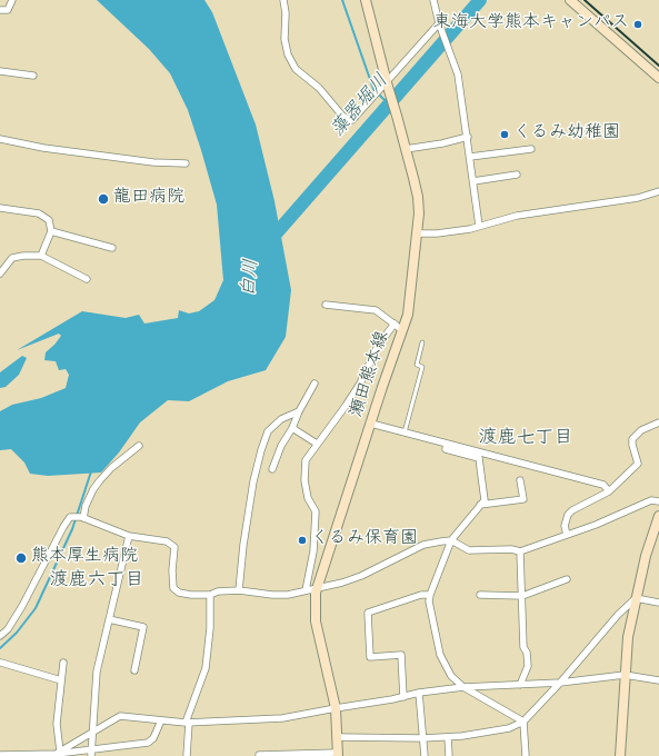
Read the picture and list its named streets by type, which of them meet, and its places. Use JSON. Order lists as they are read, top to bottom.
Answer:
{
  "streets": {
    "main road": ["瀬田熊本線"]
  },
  "districts": ["渡鹿七丁目", "渡鹿六丁目"],
  "water": ["藻器堀川", "白川"],
  "places": [
    "東海大学熊本キャンパス",
    "くるみ幼稚園",
    "龍田病院",
    "くるみ保育園",
    "熊本厚生病院"
  ]
}
